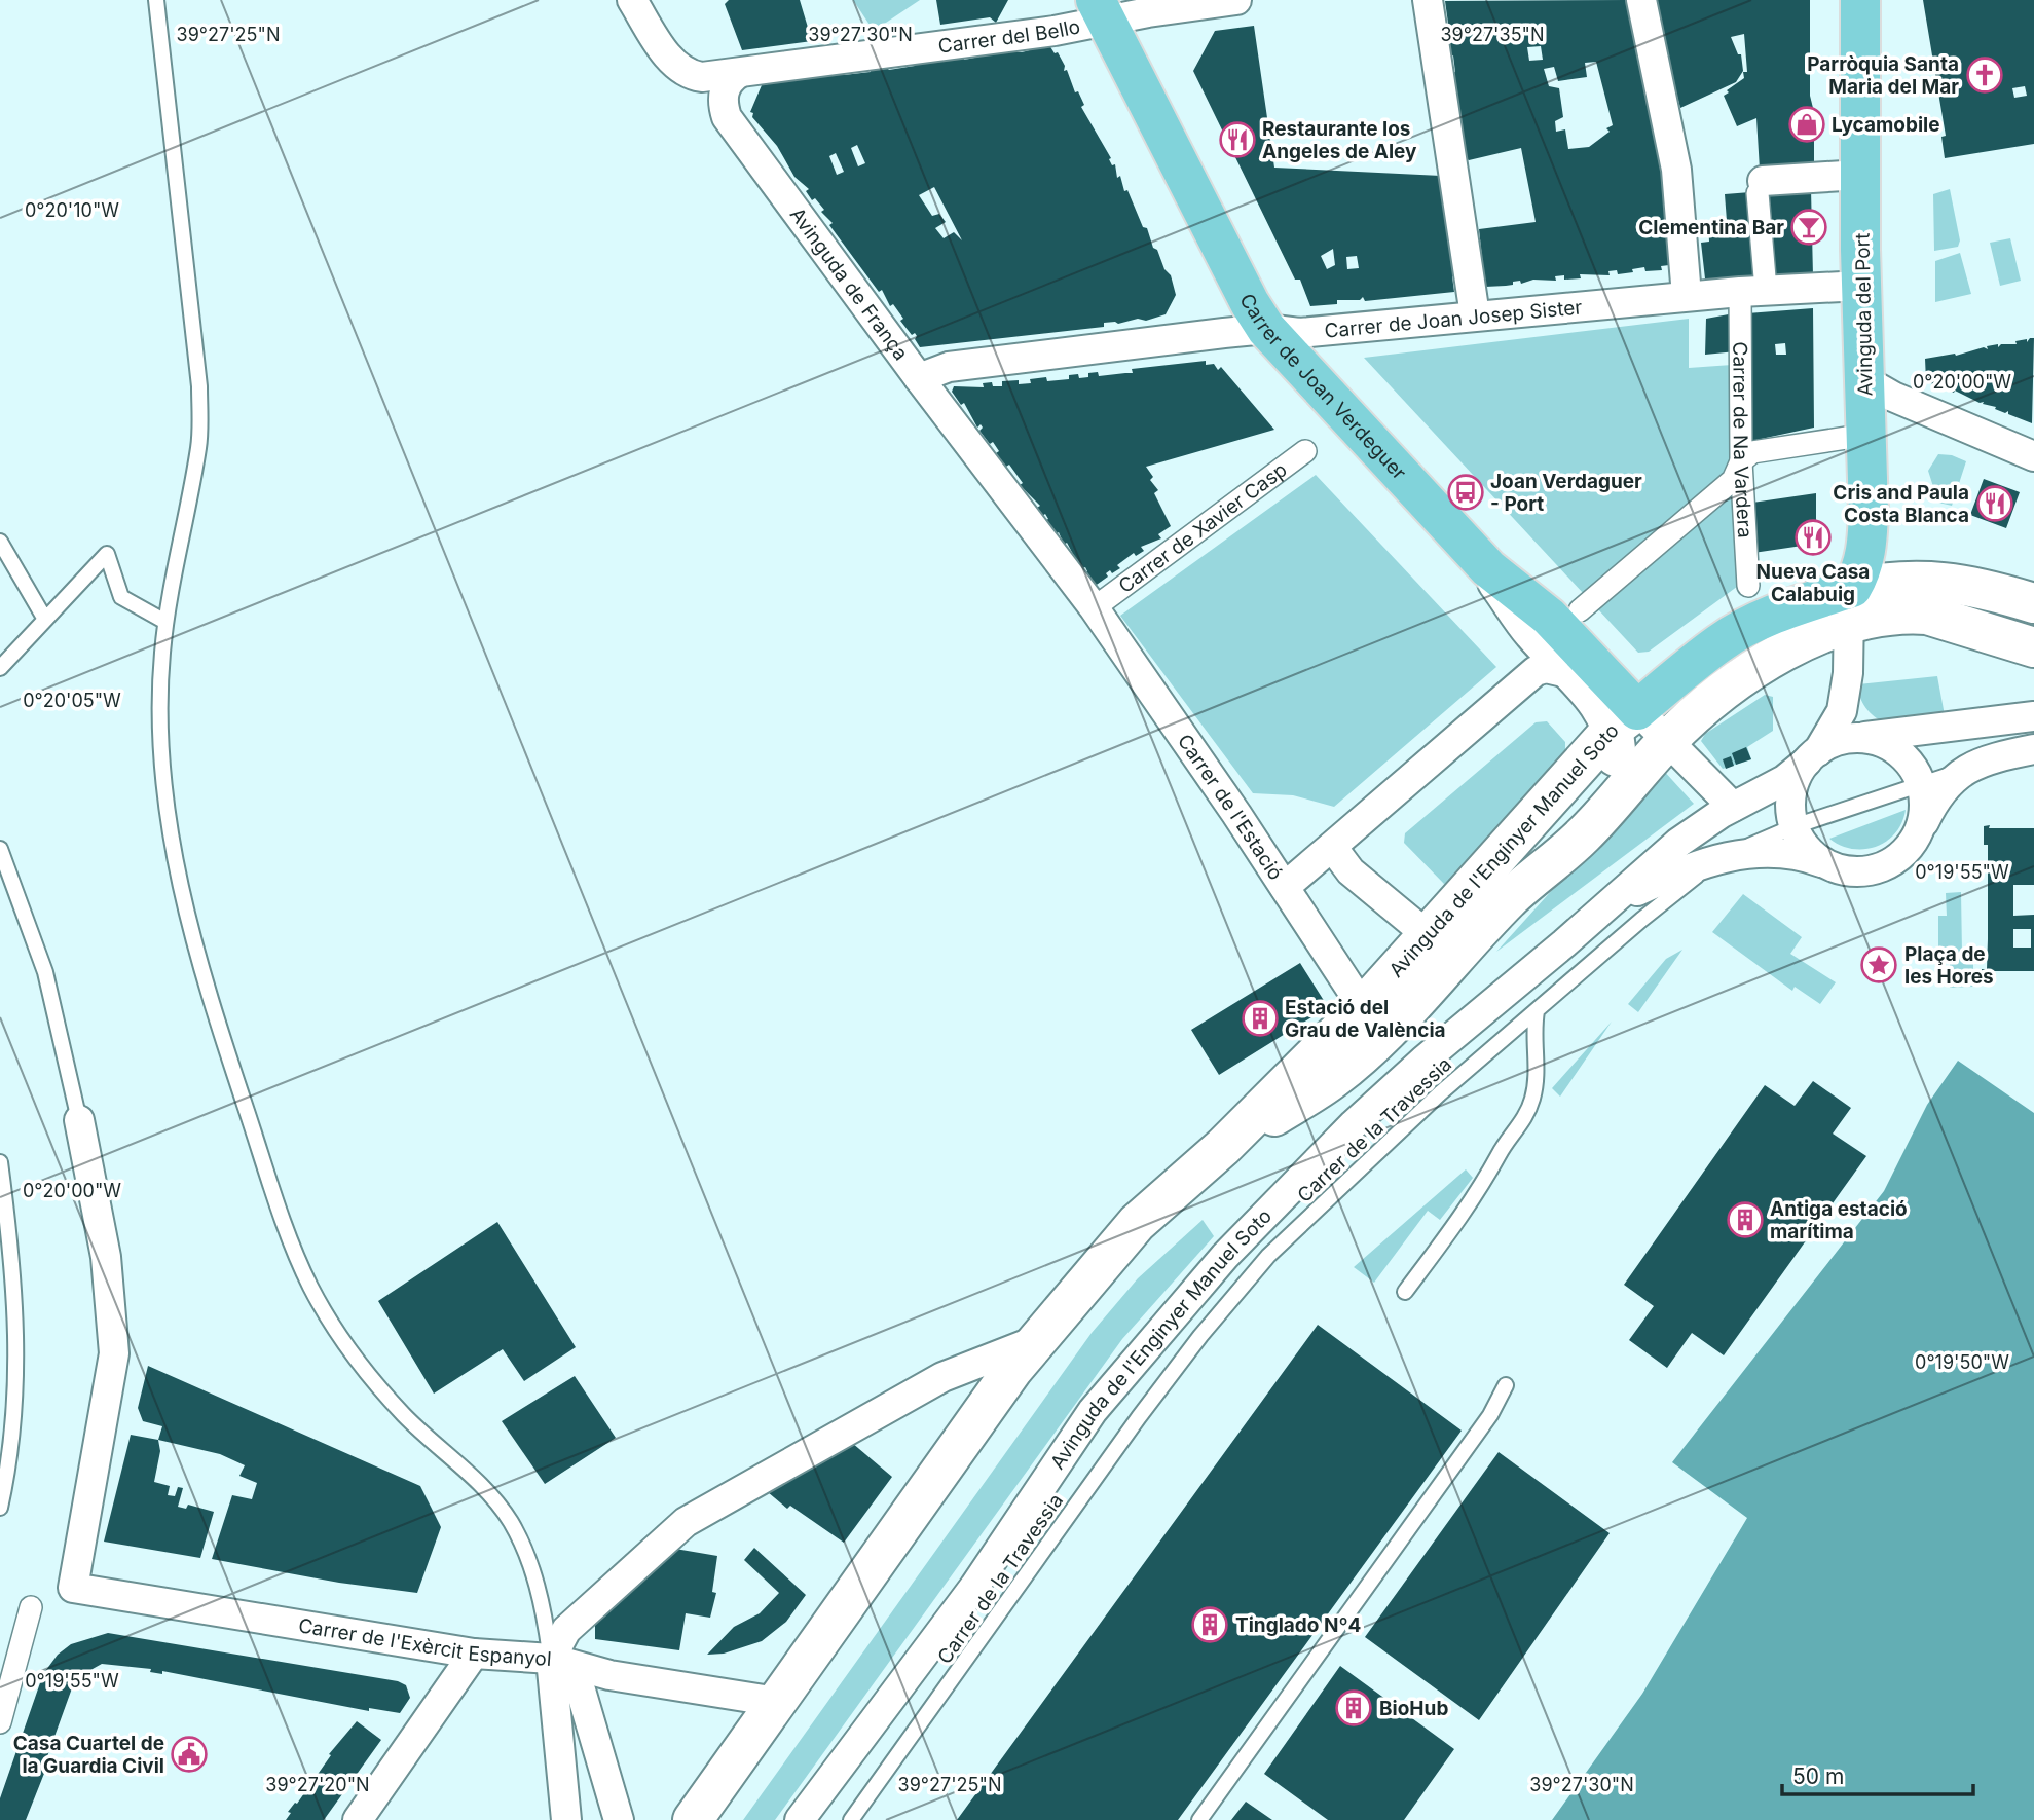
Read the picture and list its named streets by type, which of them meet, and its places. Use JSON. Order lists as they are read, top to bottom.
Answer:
{
  "streets": {
    "main road": ["Avinguda del Port", "Carrer de Joan Verdeguer", "Avinguda de l'Enginyer Manuel Soto"],
    "street": [
      "Carrer del Bello",
      "Avinguda de França",
      "Carrer de Joan Josep Sister",
      "Carrer de Na Vardera",
      "Carrer de Xavier Casp",
      "Carrer de l'Estació",
      "Carrer de l'Exèrcit Espanyol"
    ],
    "lane": ["Carrer de la Travessia"]
  },
  "crossings": [
    ["Carrer del Bello", "Avinguda de França"],
    ["Carrer del Bello", "Carrer de Joan Verdeguer"],
    ["Avinguda de França", "Carrer de Joan Josep Sister"],
    ["Avinguda de França", "Carrer de Xavier Casp"],
    ["Avinguda de França", "Carrer de l'Estació"],
    ["Avinguda del Port", "Carrer de Joan Josep Sister"],
    ["Avinguda del Port", "Avinguda de l'Enginyer Manuel Soto"],
    ["Carrer de Joan Josep Sister", "Carrer de Joan Verdeguer"],
    ["Carrer de Joan Josep Sister", "Carrer de Na Vardera"],
    ["Carrer de Joan Verdeguer", "Avinguda de l'Enginyer Manuel Soto"],
    ["Carrer de Xavier Casp", "Carrer de l'Estació"],
    ["Carrer de l'Estació", "Avinguda de l'Enginyer Manuel Soto"],
    ["Avinguda de l'Enginyer Manuel Soto", "Carrer de la Travessia"],
    ["Avinguda de l'Enginyer Manuel Soto", "Carrer de l'Exèrcit Espanyol"]
  ],
  "places": {
    "church": ["Parròquia Santa Maria del Mar"],
    "shop": ["Lycamobile"],
    "restaurant": ["Restaurante los Angeles de Aley", "Cris and Paula Costa Blanca", "Nueva Casa Calabuig"],
    "bar": ["Clementina Bar"],
    "bus stop": ["Joan Verdaguer - Port"],
    "place": ["Plaça de les Hores"],
    "building": [
      "Estació del Grau de València",
      "Antiga estació marítima",
      "Tinglado Nº4",
      "BioHub"
    ],
    "public building": ["Casa Cuartel de la Guardia Civil"]
  },
  "scale_bar": "50 m",
  "coordinates": [
    "39°27'35\"N",
    "39°27'25\"N",
    "39°27'30\"N",
    "0°20'10\"W",
    "0°20'00\"W",
    "0°20'05\"W",
    "0°19'55\"W",
    "0°19'50\"W",
    "39°27'20\"N"
  ]
}
